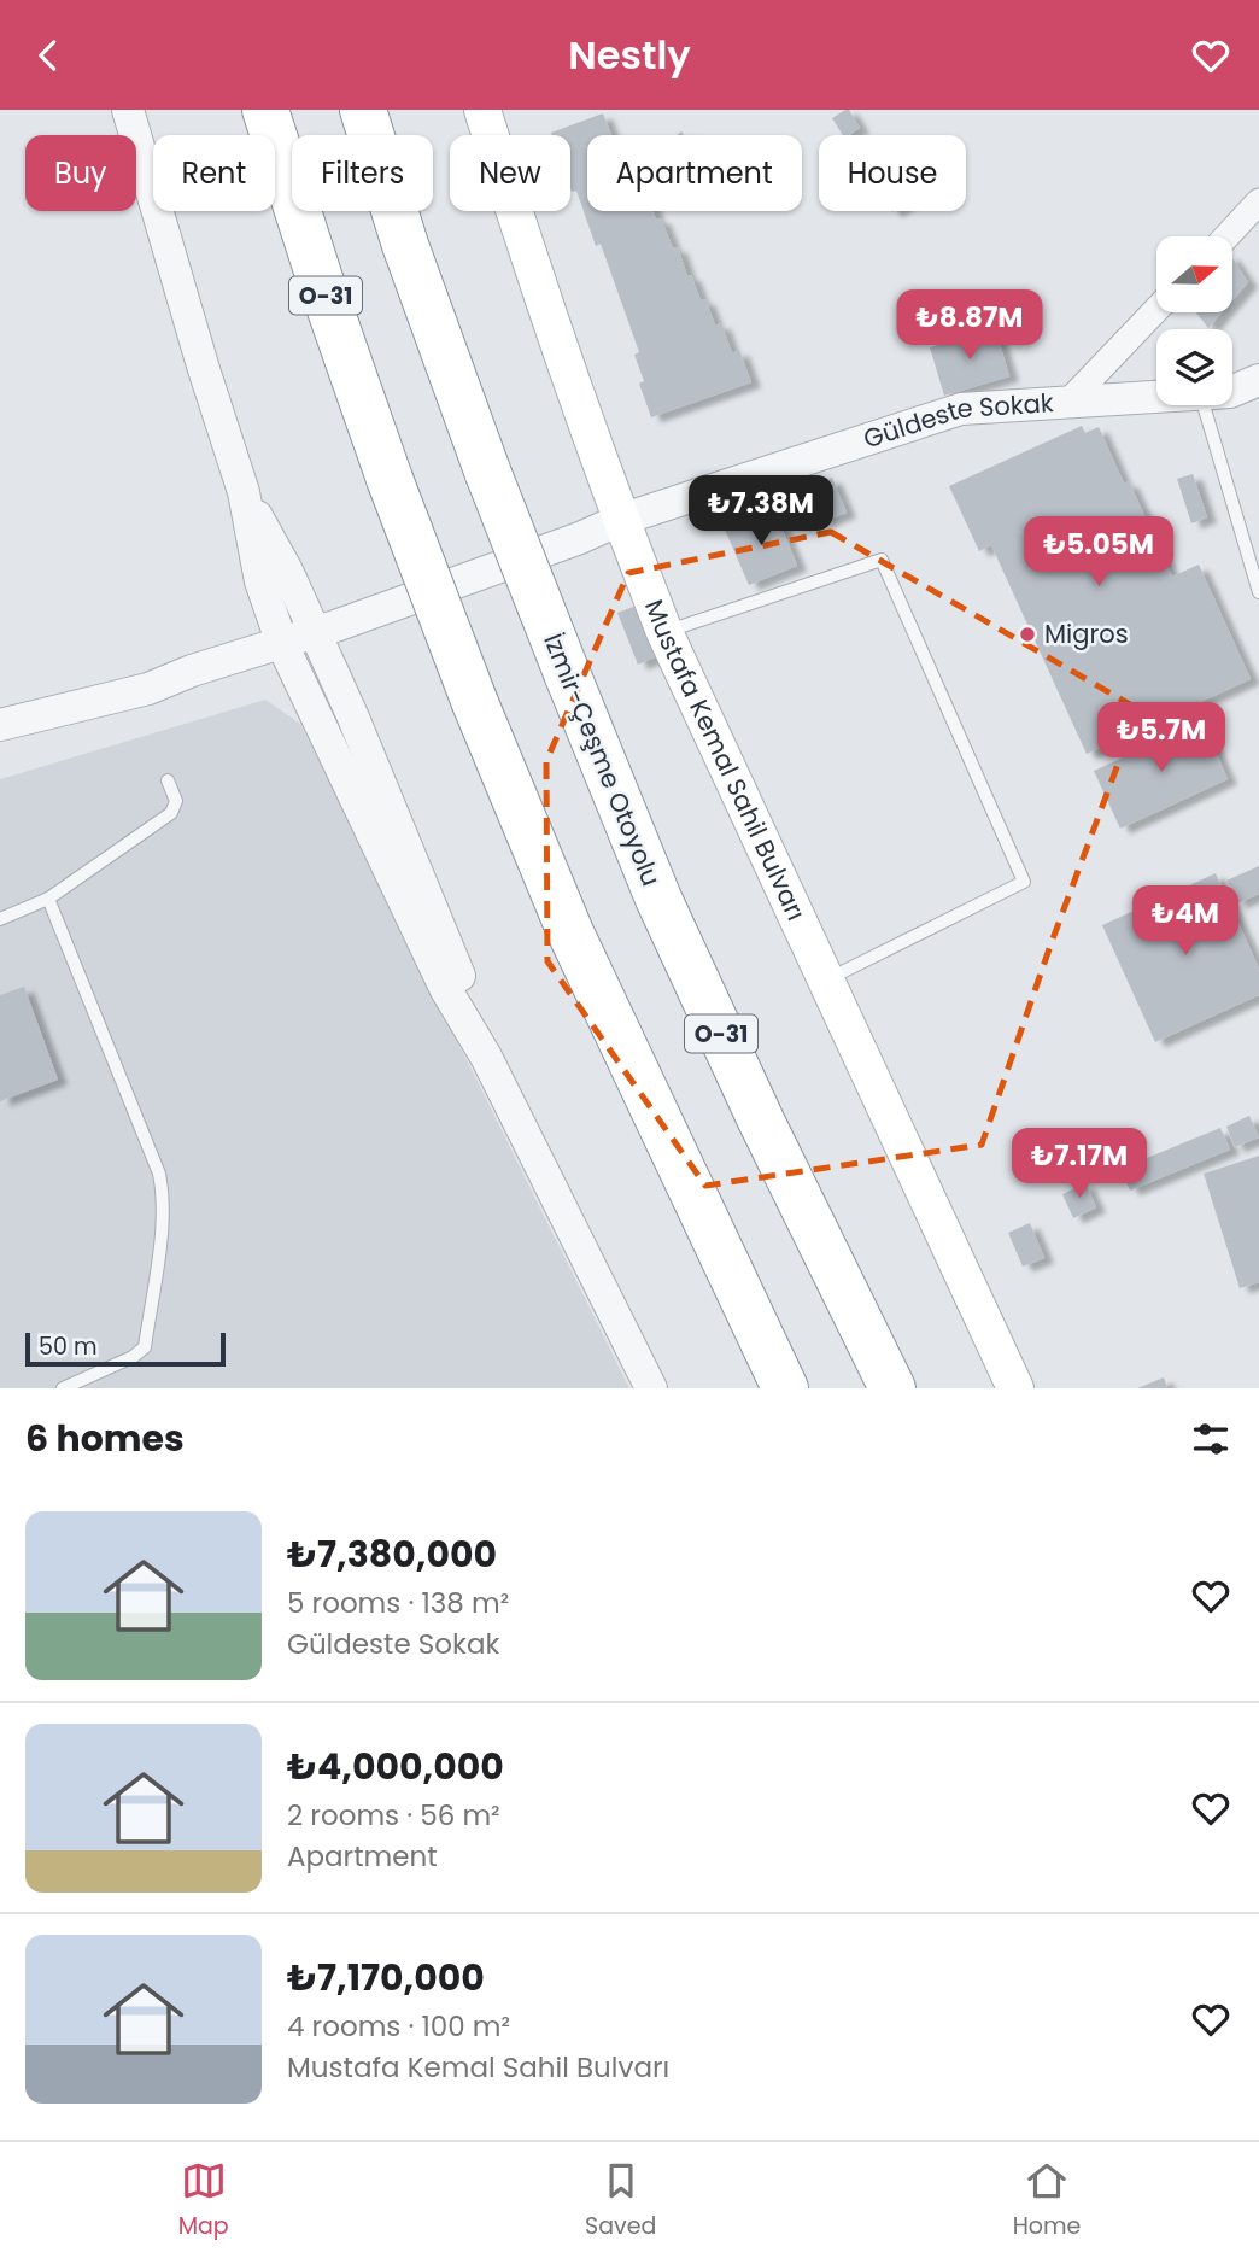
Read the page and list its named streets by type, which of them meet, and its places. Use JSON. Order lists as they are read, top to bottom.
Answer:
{
  "streets": {
    "highway": ["O-31", "İzmir-Çeşme Otoyolu"],
    "main road": ["Mustafa Kemal Sahil Bulvarı"],
    "street": ["Güldeste Sokak"]
  },
  "crossings": [
    ["Güldeste Sokak", "Mustafa Kemal Sahil Bulvarı"]
  ],
  "places": ["Migros"],
  "scale_bar": "50 m",
  "north": "right",
  "page": {
    "header": "Nestly",
    "chip": [
      "Buy",
      "Rent",
      "Filters",
      "New",
      "Apartment",
      "House"
    ],
    "price": [
      "₺8.87M",
      "₺7.38M",
      "₺5.05M",
      "₺5.7M",
      "₺4M",
      "₺7.17M"
    ],
    "scale": "50 m",
    "heading": "6 homes",
    "list": [
      {
        "name": "₺7,380,000",
        "note": "5 rooms · 138 m² · Güldeste Sokak"
      },
      {
        "name": "₺4,000,000",
        "note": "2 rooms · 56 m² · Apartment"
      },
      {
        "name": "₺7,170,000",
        "note": "4 rooms · 100 m² · Mustafa Kemal Sahil Bulvarı"
      }
    ],
    "tabs": ["Map", "Saved", "Home"]
  }
}
